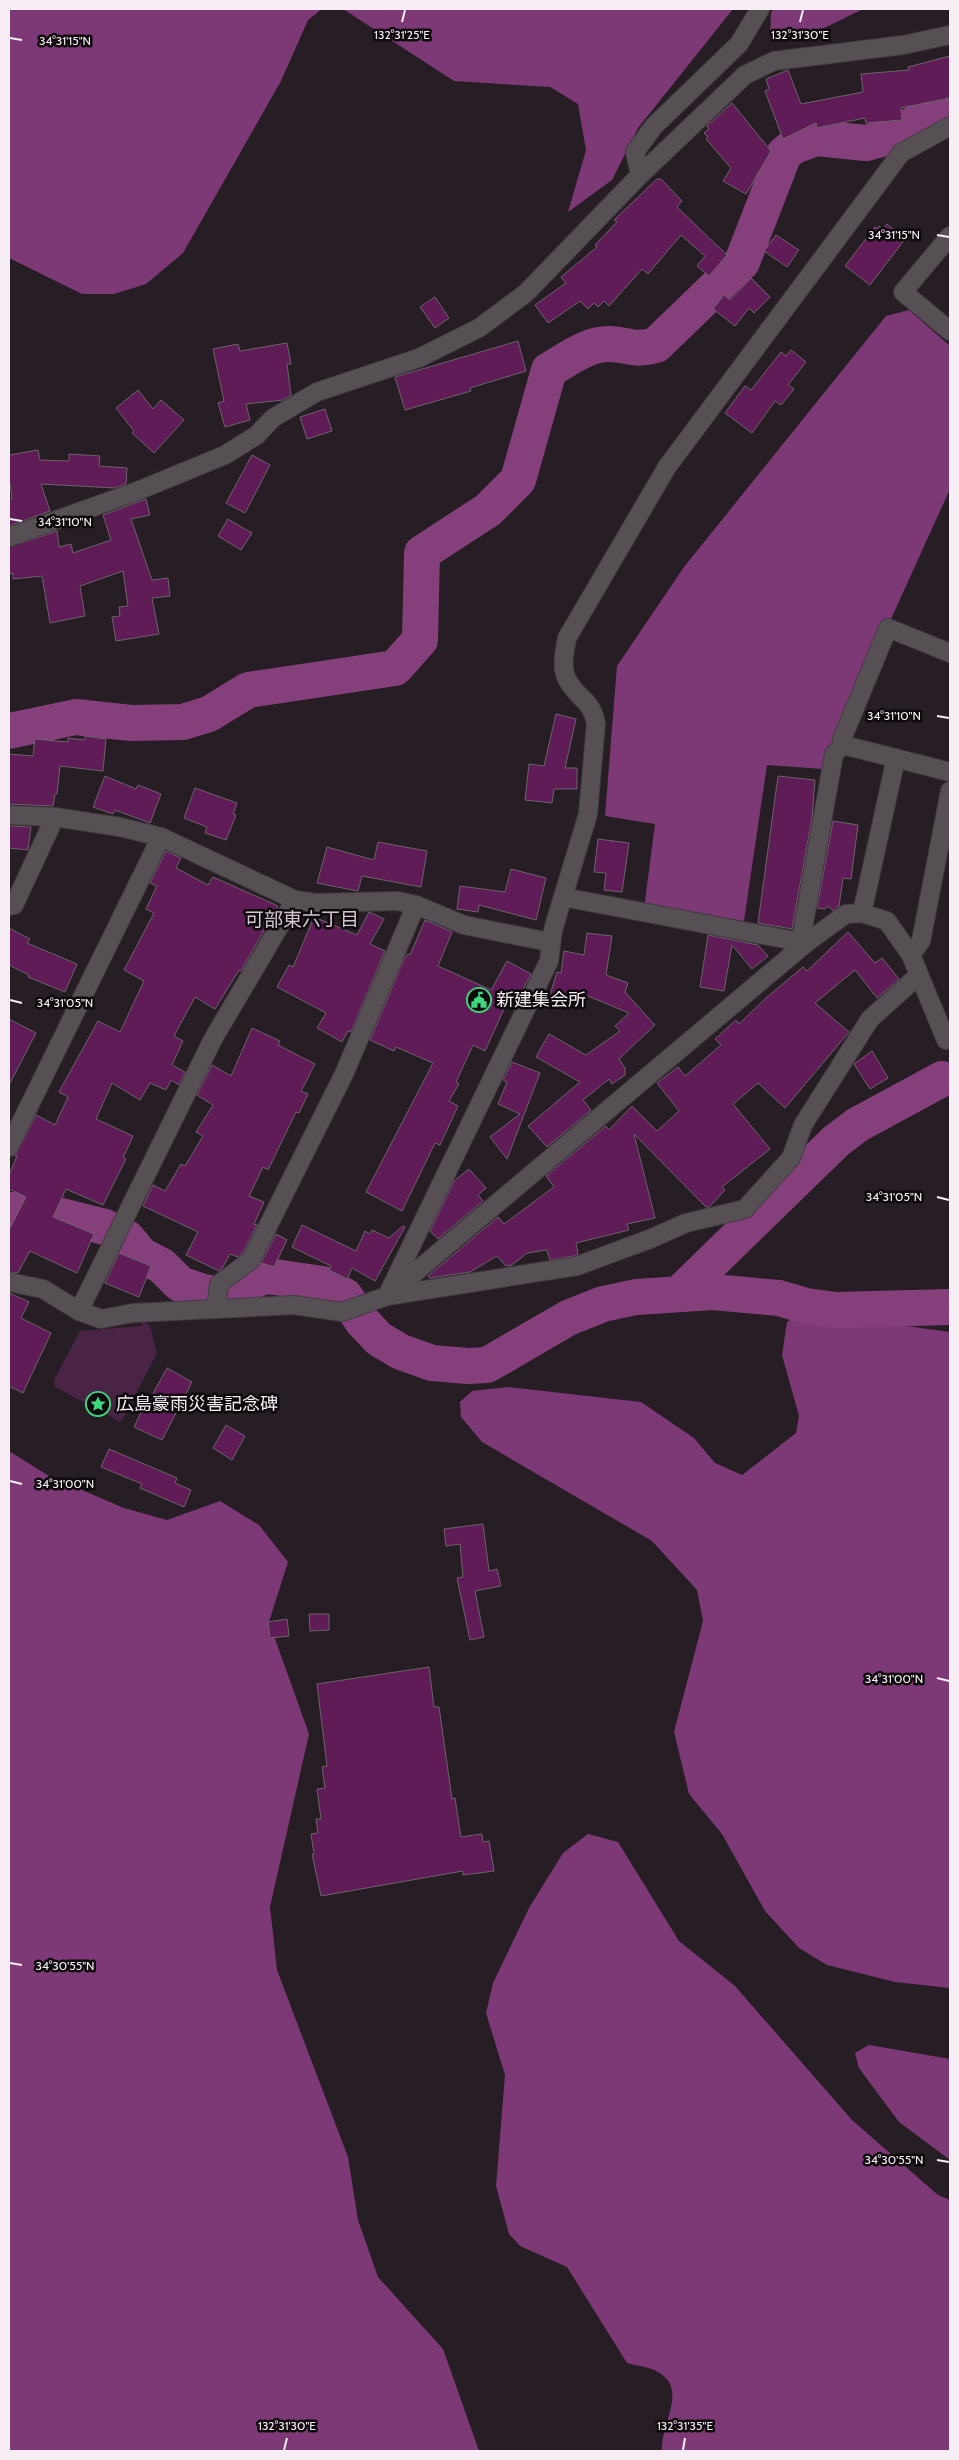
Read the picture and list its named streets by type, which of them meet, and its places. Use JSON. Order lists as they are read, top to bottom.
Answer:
{
  "districts": ["可部東六丁目"],
  "places": {
    "public building": ["新建集会所"],
    "place": ["広島豪雨災害記念碑"]
  },
  "coordinates": [
    "132°31'25\"E",
    "132°31'30\"E",
    "34°31'15\"N",
    "34°31'10\"N",
    "34°31'05\"N",
    "34°31'00\"N",
    "34°30'55\"N",
    "132°31'35\"E"
  ]
}
